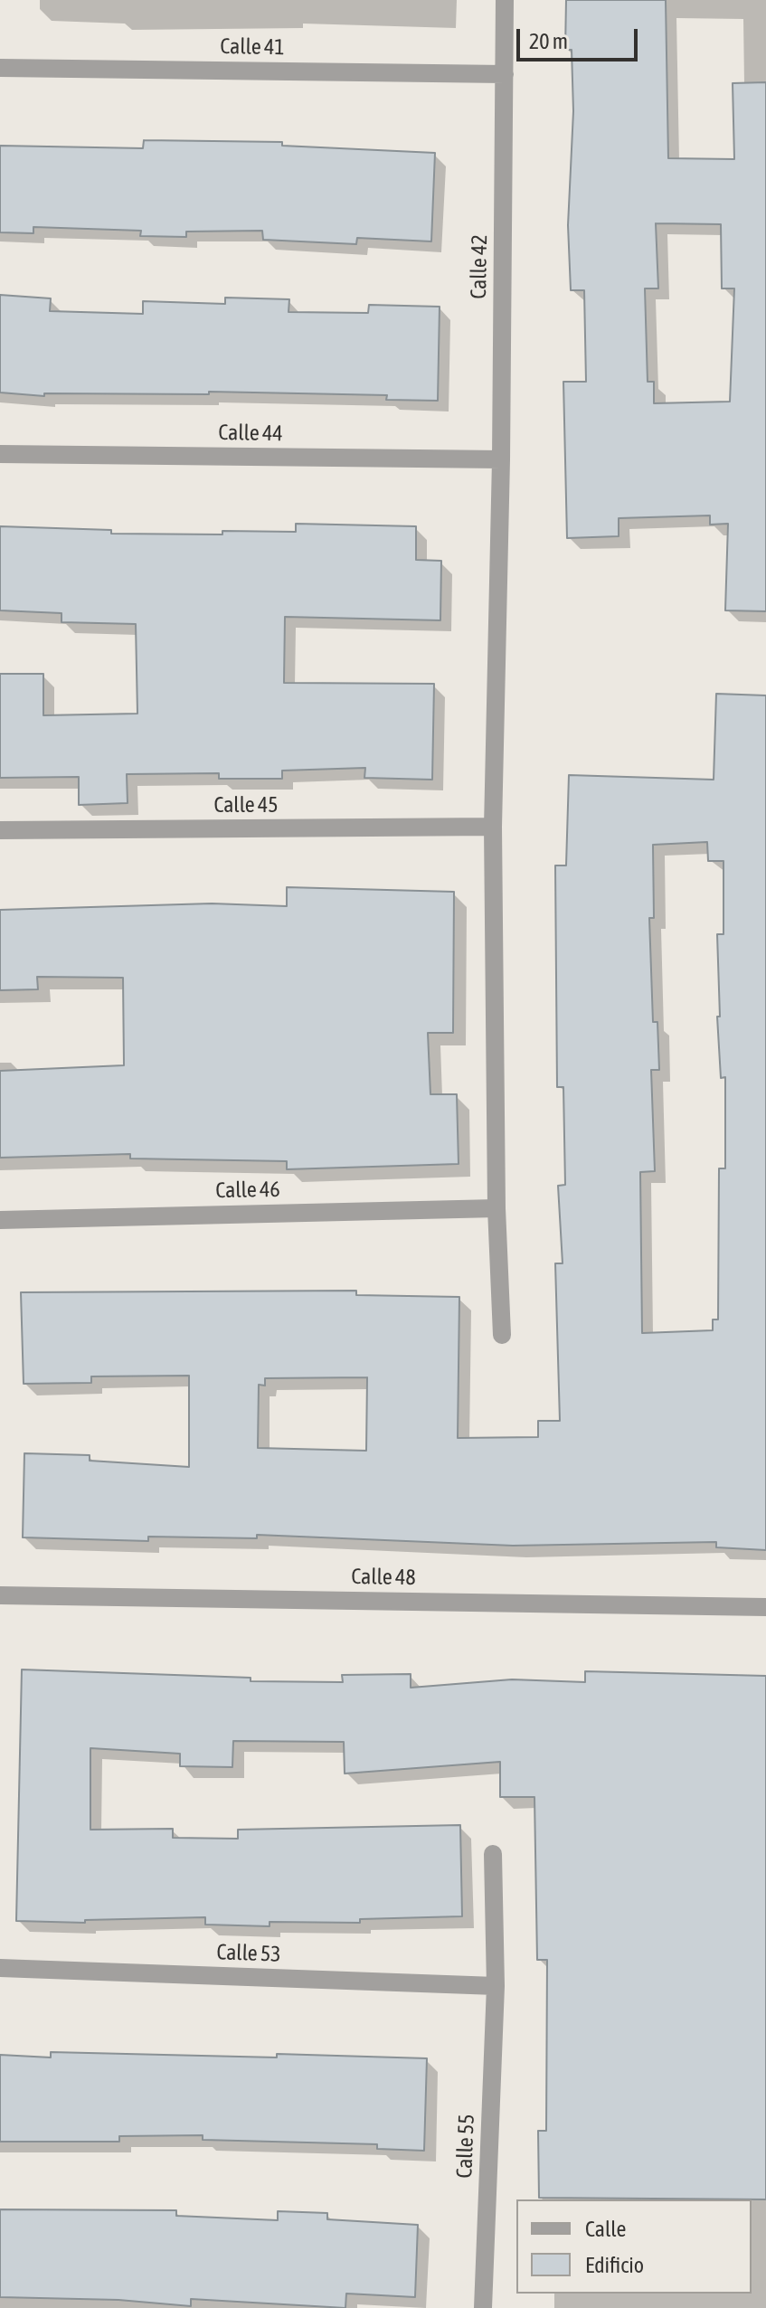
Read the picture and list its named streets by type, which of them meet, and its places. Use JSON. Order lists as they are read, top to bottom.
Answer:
{
  "streets": {
    "street": [
      "Calle 41",
      "Calle 42",
      "Calle 44",
      "Calle 45",
      "Calle 46",
      "Calle 48",
      "Calle 53",
      "Calle 55"
    ]
  },
  "crossings": [
    ["Calle 41", "Calle 42"],
    ["Calle 42", "Calle 44"],
    ["Calle 42", "Calle 45"],
    ["Calle 42", "Calle 46"],
    ["Calle 53", "Calle 55"]
  ],
  "legend": ["Calle", "Edificio"],
  "scale_bar": "20 m"
}
